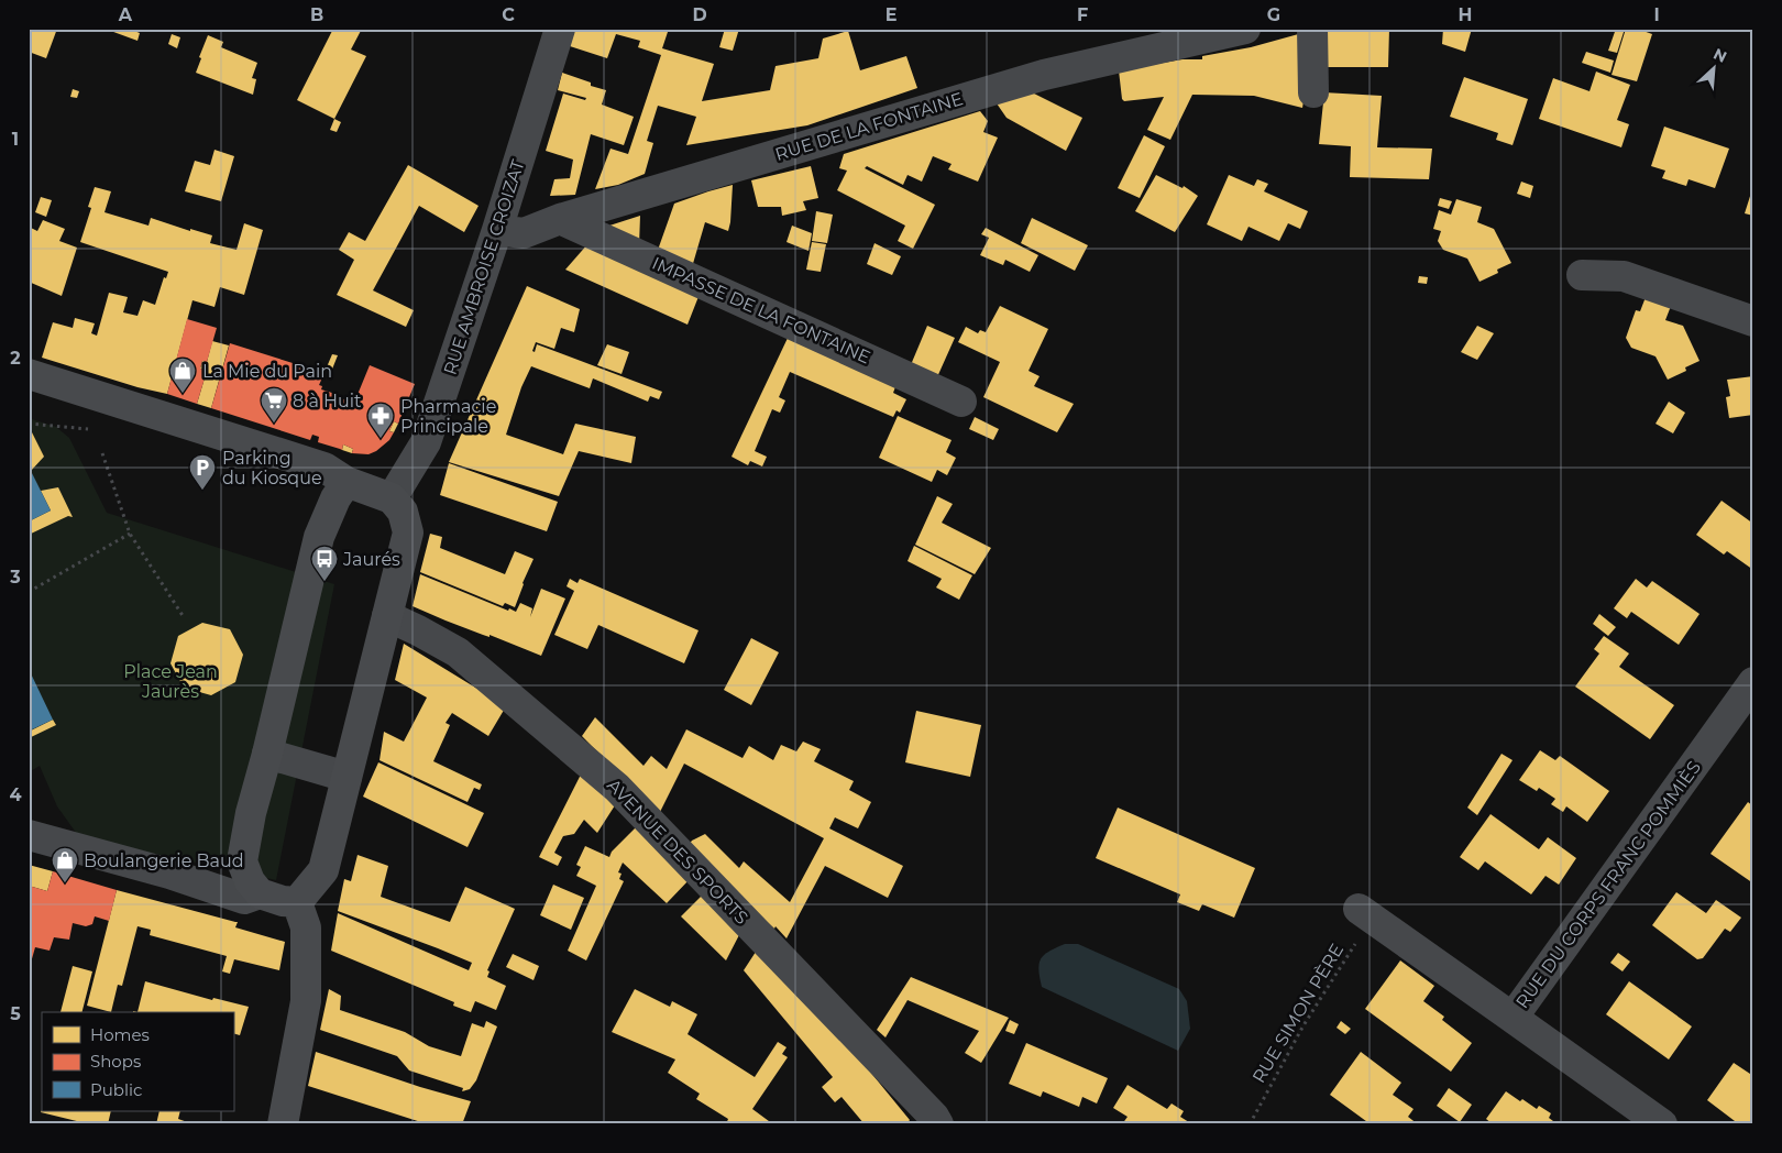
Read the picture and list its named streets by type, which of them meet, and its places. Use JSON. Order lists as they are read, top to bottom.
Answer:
{
  "streets": {
    "street": [
      "RUE DE LA FONTAINE",
      "RUE AMBROISE CROIZAT",
      "IMPASSE DE LA FONTAINE",
      "AVENUE DES SPORTS",
      "RUE DU CORPS FRANC POMMIÈS"
    ],
    "path": ["RUE SIMON PÈRE"]
  },
  "crossings": [
    ["RUE DE LA FONTAINE", "RUE AMBROISE CROIZAT"],
    ["RUE DE LA FONTAINE", "IMPASSE DE LA FONTAINE"]
  ],
  "parks": ["Place Jean Jaurès"],
  "places": {
    "shop": ["La Mie du Pain", "Boulangerie Baud"],
    "supermarket": ["8 à Huit"],
    "pharmacy": ["Pharmacie Principale"],
    "parking": ["Parking du Kiosque"],
    "bus stop": ["Jaurés"]
  },
  "legend": ["Homes", "Shops", "Public"],
  "north": "top right",
  "grid": {
    "columns": [
      "A",
      "B",
      "C",
      "D",
      "E",
      "F",
      "G",
      "H",
      "I"
    ],
    "rows": [
      "1",
      "2",
      "3",
      "4",
      "5"
    ]
  }
}
